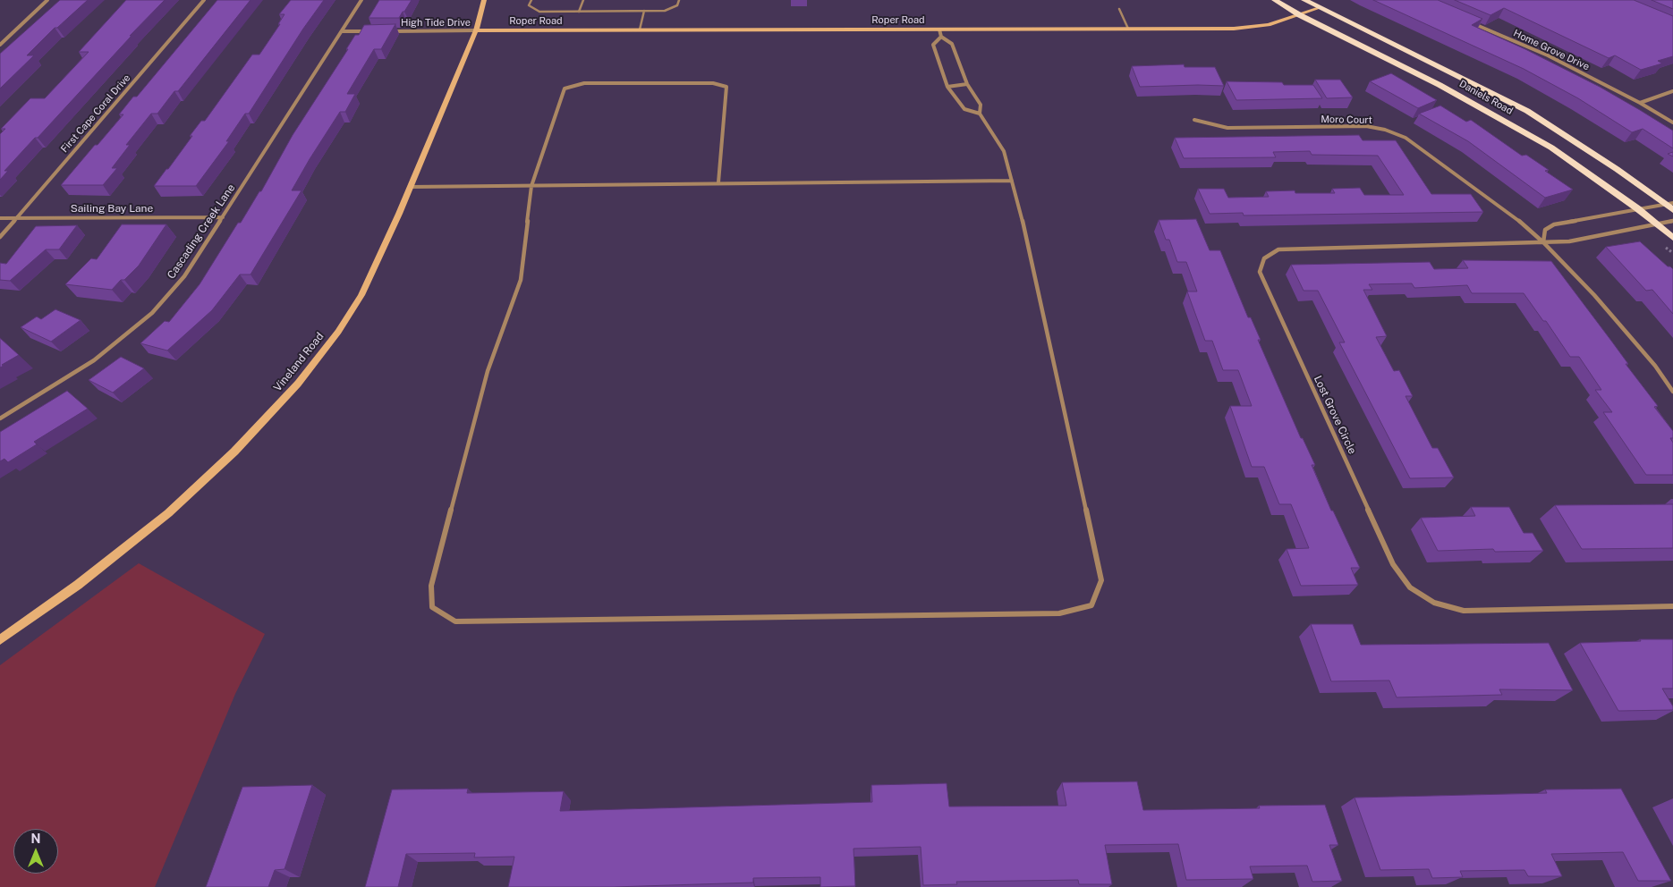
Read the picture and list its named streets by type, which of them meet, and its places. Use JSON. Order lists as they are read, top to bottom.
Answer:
{
  "streets": {
    "main road": ["Daniels Road"],
    "street": [
      "Roper Road",
      "High Tide Drive",
      "Home Grove Drive",
      "First Cape Coral Drive",
      "Moro Court",
      "Sailing Bay Lane",
      "Cascading Creek Lane",
      "Vineland Road",
      "Lost Grove Circle"
    ]
  },
  "crossings": [
    ["Roper Road", "High Tide Drive"],
    ["Roper Road", "Daniels Road"],
    ["Roper Road", "Vineland Road"],
    ["High Tide Drive", "Vineland Road"],
    ["Daniels Road", "Lost Grove Circle"],
    ["First Cape Coral Drive", "Sailing Bay Lane"],
    ["Moro Court", "Lost Grove Circle"],
    ["Sailing Bay Lane", "Cascading Creek Lane"]
  ],
  "north": "top"
}
